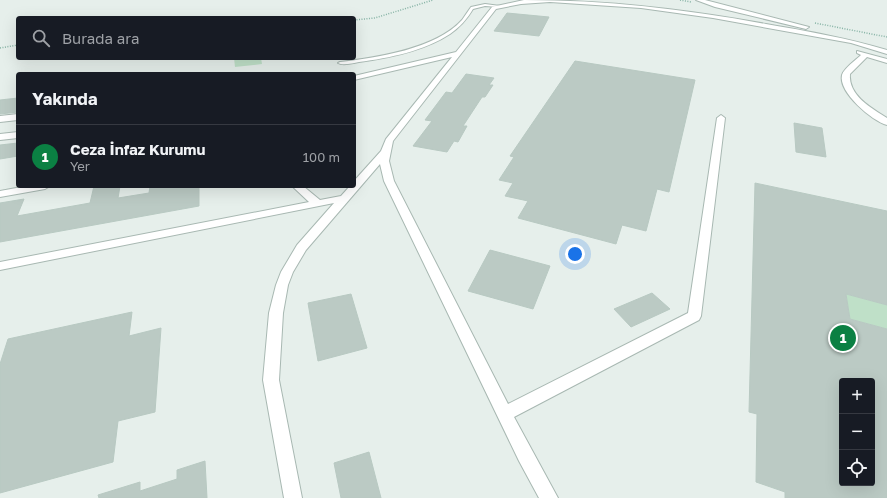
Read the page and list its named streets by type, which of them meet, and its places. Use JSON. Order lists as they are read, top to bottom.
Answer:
{
  "page": {
    "search": "Burada ara",
    "heading": "Yakında",
    "list": [
      {
        "mark": "1",
        "name": "Ceza İnfaz Kurumu",
        "note": "Yer",
        "value": "100 m"
      }
    ],
    "pins": "1",
    "map_buttons": ["+", "−"]
  }
}
